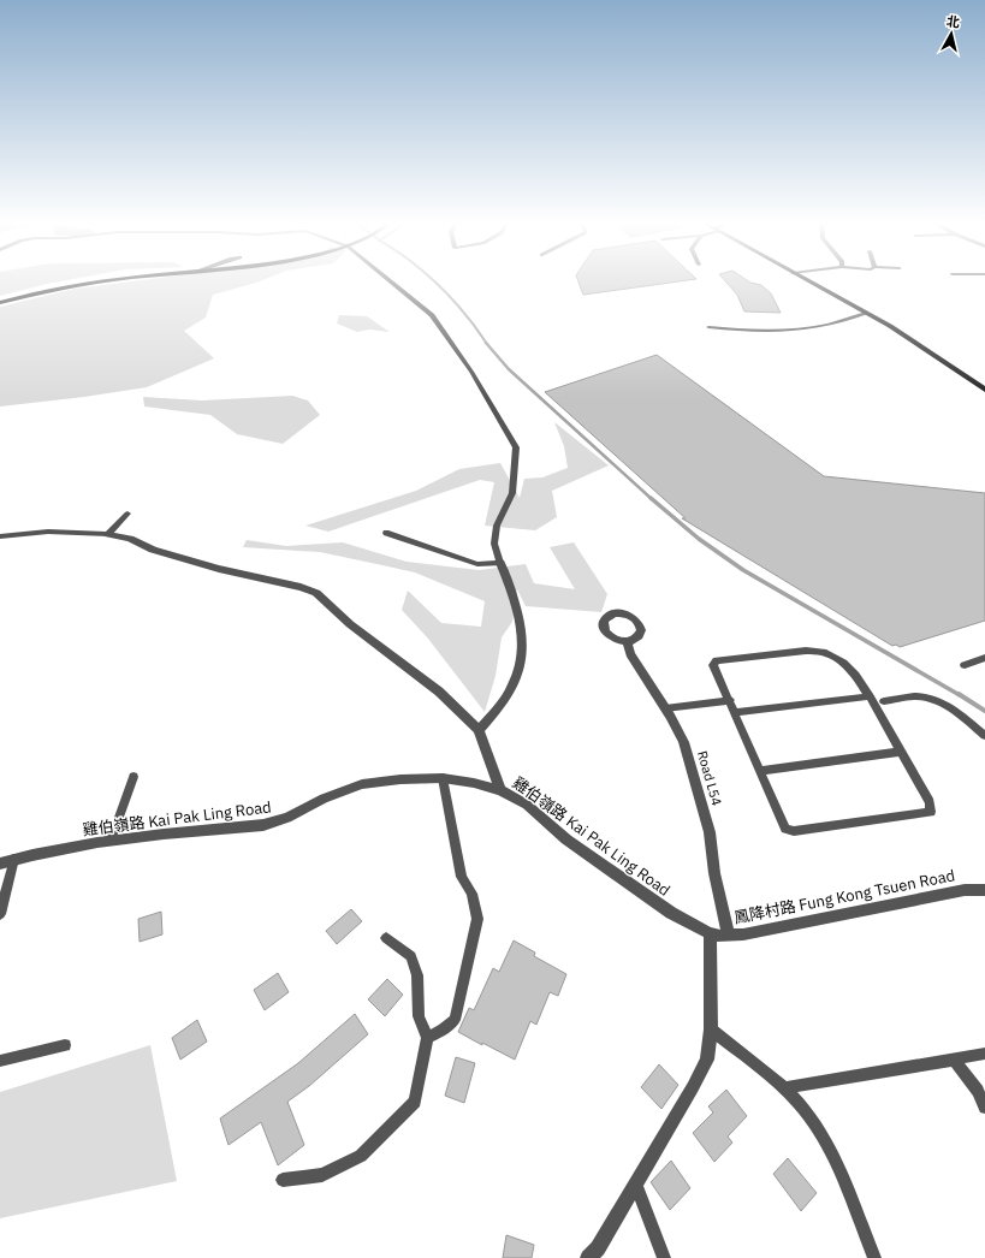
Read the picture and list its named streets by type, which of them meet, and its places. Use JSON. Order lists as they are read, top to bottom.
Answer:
{
  "streets": {
    "street": ["Road L54", "雞伯嶺路 Kai Pak Ling Road", "鳳降村路 Fung Kong Tsuen Road"]
  },
  "crossings": [
    ["Road L54", "鳳降村路 Fung Kong Tsuen Road"],
    ["雞伯嶺路 Kai Pak Ling Road", "鳳降村路 Fung Kong Tsuen Road"]
  ],
  "north": "top"
}
